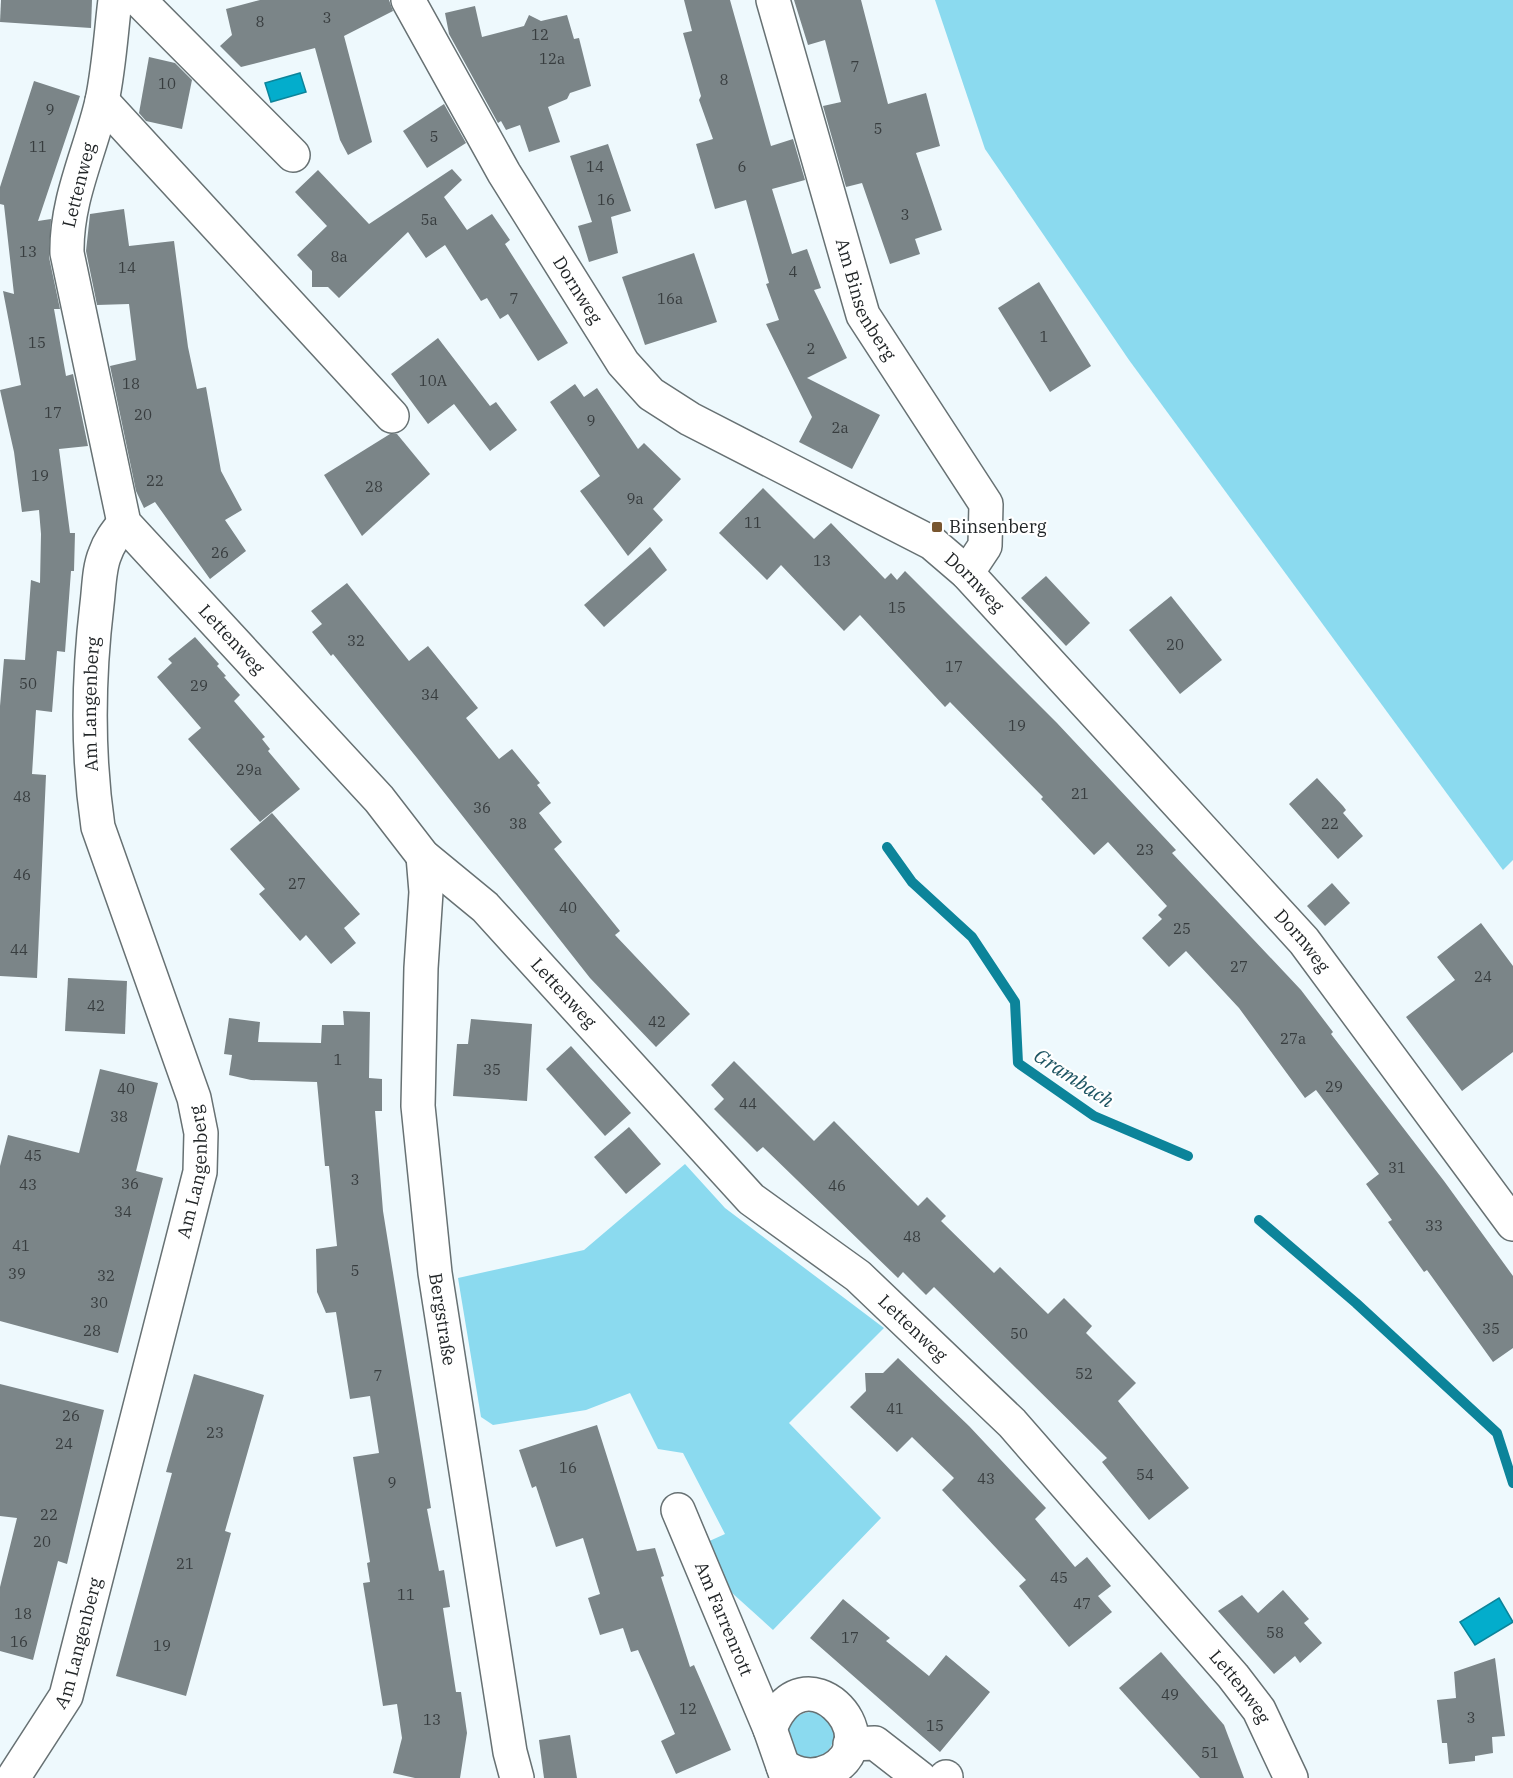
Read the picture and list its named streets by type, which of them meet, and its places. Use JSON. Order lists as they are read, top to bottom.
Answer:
{
  "streets": {
    "street": [
      "Lettenweg",
      "Dornweg",
      "Am Binsenberg",
      "Am Langenberg",
      "Bergstraße",
      "Am Farrenrott"
    ]
  },
  "crossings": [
    ["Lettenweg", "Am Langenberg"],
    ["Lettenweg", "Bergstraße"],
    ["Dornweg", "Am Binsenberg"]
  ],
  "water": ["Grambach"],
  "places": {
    "transit": ["Binsenberg"]
  },
  "house_numbers": [
    "3",
    "8",
    "12",
    "12a",
    "7",
    "8",
    "10",
    "9",
    "5",
    "5",
    "11",
    "14",
    "6",
    "16",
    "3",
    "5a",
    "13",
    "8a",
    "14",
    "4",
    "7",
    "16a",
    "1",
    "15",
    "2",
    "10A",
    "18",
    "17",
    "20",
    "9",
    "2a",
    "19",
    "22",
    "28",
    "9a",
    "11",
    "26",
    "13",
    "15",
    "32",
    "20",
    "17",
    "50",
    "29",
    "34",
    "19",
    "29a",
    "21",
    "48",
    "36",
    "38",
    "22",
    "23",
    "46",
    "27",
    "40",
    "25",
    "44",
    "27",
    "24",
    "42",
    "42",
    "27a",
    "1",
    "35",
    "29",
    "40",
    "44",
    "38",
    "45",
    "31",
    "3",
    "36",
    "43",
    "46",
    "34",
    "33",
    "48",
    "41",
    "5",
    "39",
    "32",
    "30",
    "35",
    "28",
    "50",
    "52",
    "7",
    "41",
    "26",
    "23",
    "24",
    "16",
    "54",
    "43",
    "9",
    "22",
    "20",
    "21",
    "45",
    "11",
    "47",
    "18",
    "58",
    "17",
    "16",
    "19",
    "49",
    "12",
    "3",
    "13",
    "15",
    "51"
  ]
}
